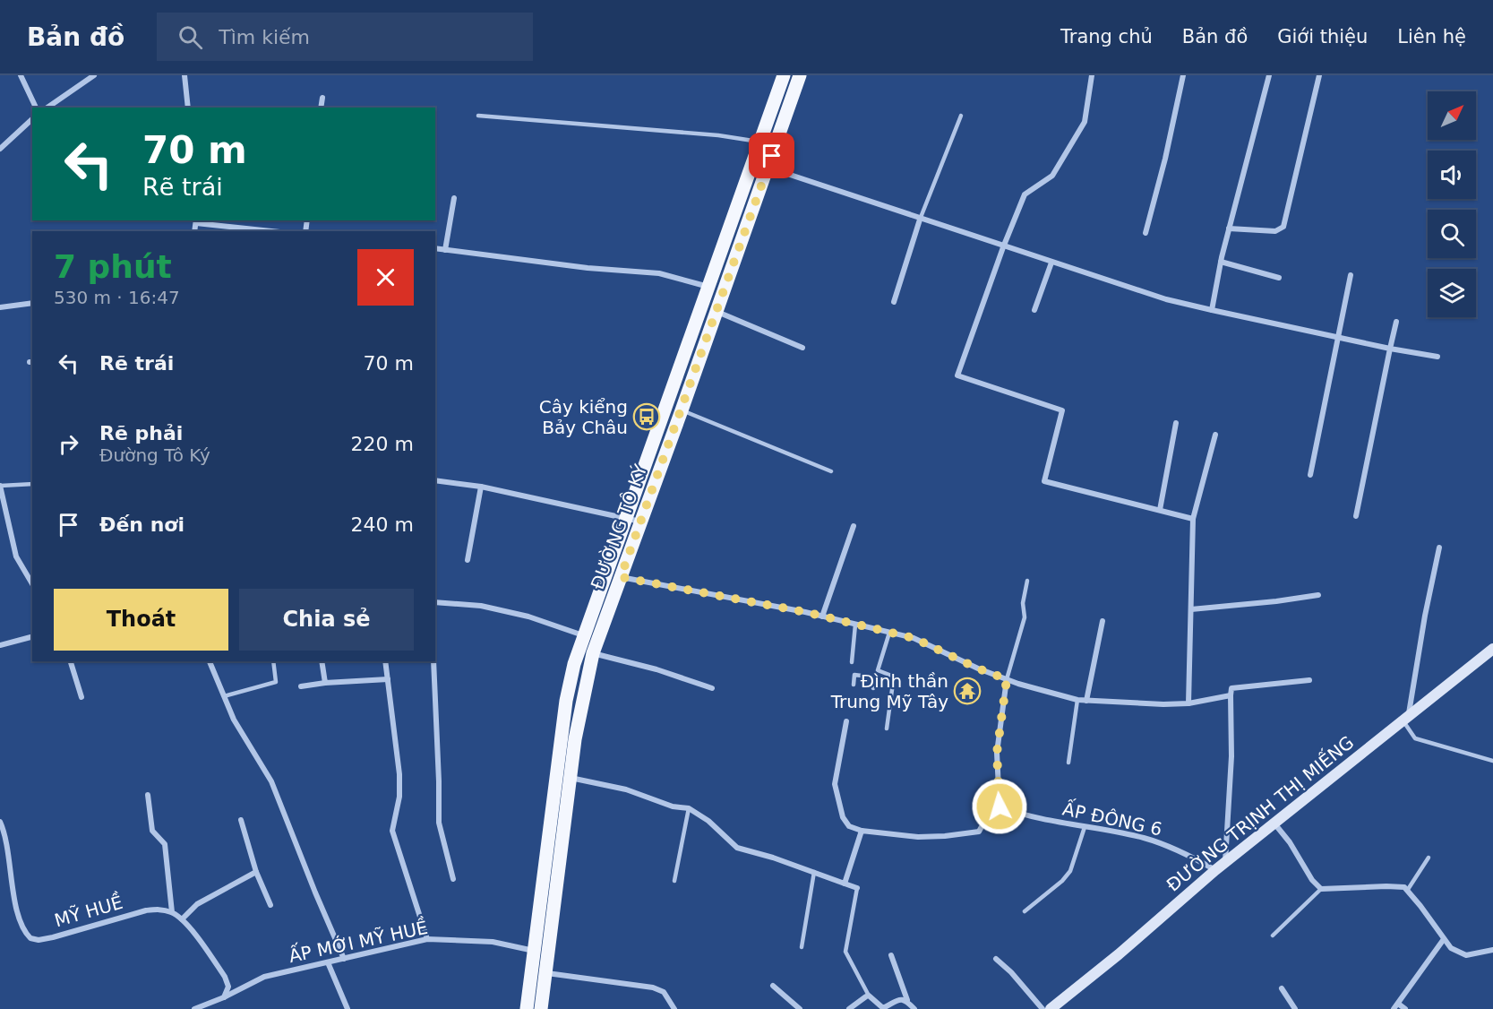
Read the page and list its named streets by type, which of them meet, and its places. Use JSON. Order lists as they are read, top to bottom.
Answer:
{
  "streets": {
    "main road": ["ĐƯỜNG TÔ KÝ", "ĐƯỜNG TRỊNH THỊ MIẾNG"],
    "street": ["ẤP ĐÔNG 6", "MỸ HUỀ", "ẤP MỚI MỸ HUỀ"]
  },
  "crossings": [
    ["ĐƯỜNG TÔ KÝ", "ẤP MỚI MỸ HUỀ"],
    ["ĐƯỜNG TRỊNH THỊ MIẾNG", "ẤP ĐÔNG 6"]
  ],
  "places": {
    "bus stop": ["Cây kiểng Bảy Châu"],
    "temple": ["Đình thần Trung Mỹ Tây"]
  },
  "north": "top right",
  "page": {
    "header": "Bản đồ",
    "search": "Tìm kiếm",
    "nav": [
      "Trang chủ",
      "Bản đồ",
      "Giới thiệu",
      "Liên hệ"
    ],
    "turn": ["70 m", "Rẽ trái"],
    "heading": ["7 phút", "530 m · 16:47"],
    "list": [
      {
        "name": "Rẽ trái",
        "value": "70 m"
      },
      {
        "name": "Rẽ phải",
        "note": "Đường Tô Ký",
        "value": "220 m"
      },
      {
        "name": "Đến nơi",
        "value": "240 m"
      }
    ],
    "buttons": ["Thoát", "Chia sẻ"]
  }
}
